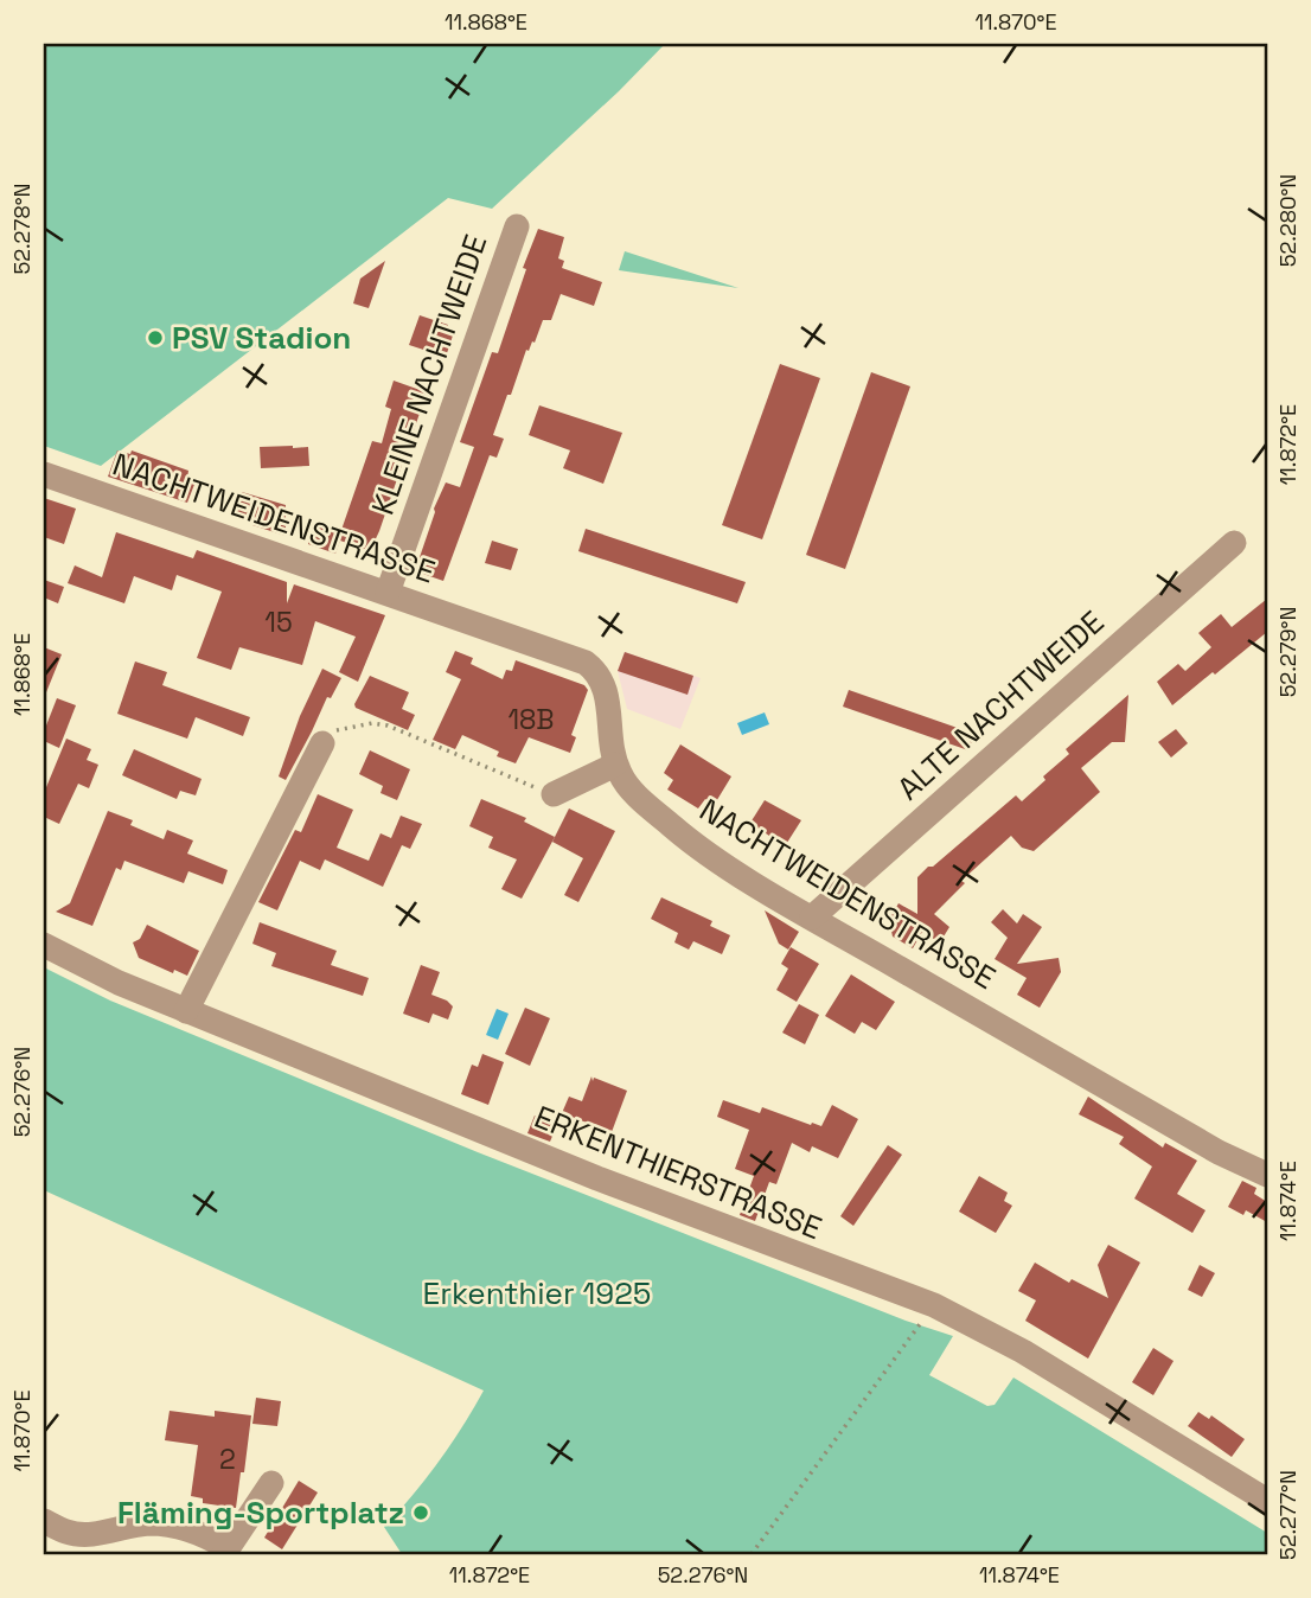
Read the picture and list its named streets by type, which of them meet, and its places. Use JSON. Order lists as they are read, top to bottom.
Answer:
{
  "streets": {
    "street": [
      "KLEINE NACHTWEIDE",
      "NACHTWEIDENSTRASSE",
      "ALTE NACHTWEIDE",
      "ERKENTHIERSTRASSE"
    ]
  },
  "crossings": [
    ["KLEINE NACHTWEIDE", "NACHTWEIDENSTRASSE"],
    ["NACHTWEIDENSTRASSE", "ALTE NACHTWEIDE"]
  ],
  "parks": ["Erkenthier 1925"],
  "places": ["PSV Stadion", "Fläming-Sportplatz"],
  "house_numbers": ["15", "18B", "2"],
  "coordinates": [
    "11.868°E",
    "11.870°E",
    "52.280°N",
    "52.278°N",
    "11.872°E",
    "52.279°N",
    "52.276°N",
    "11.874°E",
    "52.277°N"
  ]
}
